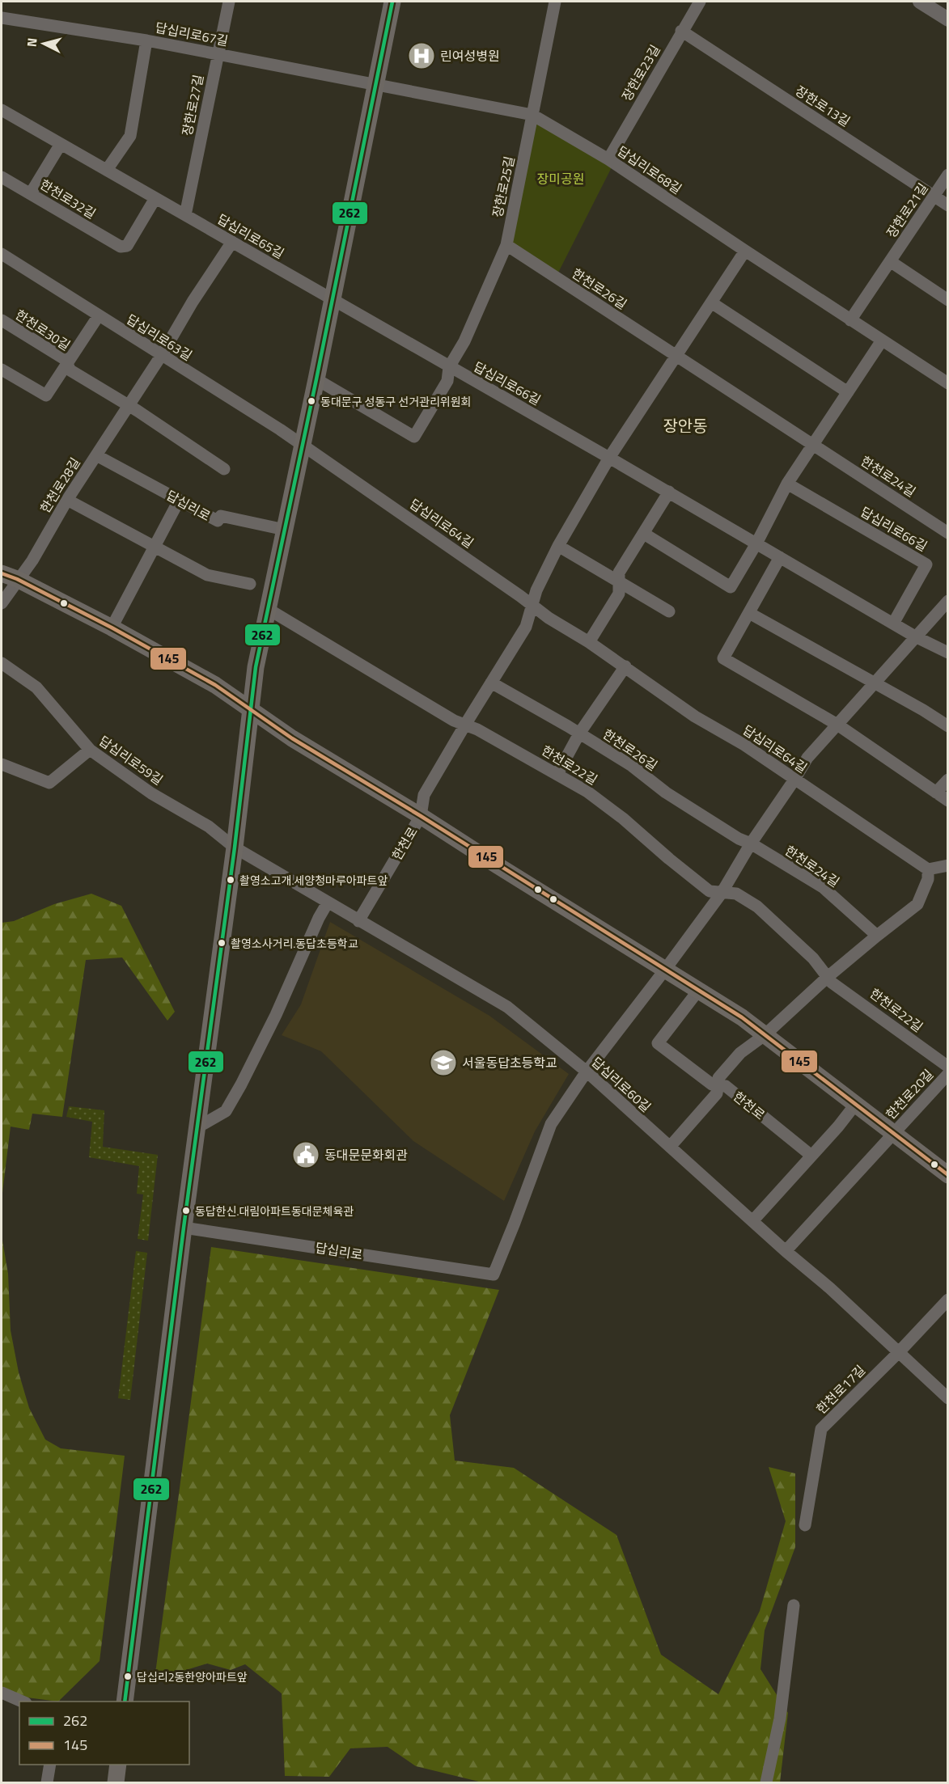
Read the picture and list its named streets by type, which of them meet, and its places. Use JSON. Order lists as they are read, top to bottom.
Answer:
{
  "streets": {
    "main road": ["한천로"],
    "street": [
      "답십리로67길",
      "장한로23길",
      "장한로27길",
      "장한로13길",
      "답십리로68길",
      "장한로25길",
      "한천로32길",
      "장한로21길",
      "답십리로65길",
      "한천로26길",
      "한천로30길",
      "답십리로63길",
      "답십리로66길",
      "한천로24길",
      "한천로28길",
      "답십리로",
      "답십리로64길",
      "답십리로59길",
      "한천로22길",
      "답십리로60길",
      "한천로20길",
      "한천로17길"
    ]
  },
  "crossings": [
    ["답십리로67길", "장한로27길"],
    ["답십리로67길", "답십리로68길"],
    ["장한로23길", "장한로13길"],
    ["장한로23길", "답십리로68길"],
    ["장한로27길", "답십리로65길"],
    ["장한로13길", "장한로21길"],
    ["답십리로68길", "장한로25길"],
    ["답십리로68길", "장한로21길"],
    ["장한로25길", "한천로26길"],
    ["장한로25길", "답십리로66길"],
    ["한천로32길", "답십리로65길"],
    ["답십리로65길", "답십리로66길"],
    ["답십리로65길", "한천로28길"],
    ["한천로26길", "한천로24길"],
    ["한천로30길", "답십리로63길"],
    ["한천로30길", "한천로28길"],
    ["답십리로63길", "한천로28길"],
    ["답십리로63길", "답십리로64길"],
    ["한천로28길", "답십리로"],
    ["한천로28길", "한천로"],
    ["답십리로", "답십리로60길"],
    ["답십리로59길", "답십리로60길"],
    ["한천로", "답십리로60길"],
    ["한천로", "한천로20길"],
    ["답십리로60길", "한천로17길"]
  ],
  "districts": ["장안동"],
  "parks": ["장미공원"],
  "places": {
    "hospital": ["린여성병원"],
    "other": [
      "동대문구 성동구 선거관리위원회",
      "촬영소고개.세양청마루아파트앞",
      "촬영소사거리.동답초등학교",
      "동답한신.대림아파트동대문체육관",
      "답십리2동한양아파트앞"
    ],
    "school or university": ["서울동답초등학교"],
    "public building": ["동대문문화회관"]
  },
  "lines": ["transit line 262", "transit line 145"],
  "legend": ["262", "145"],
  "north": "left"
}
